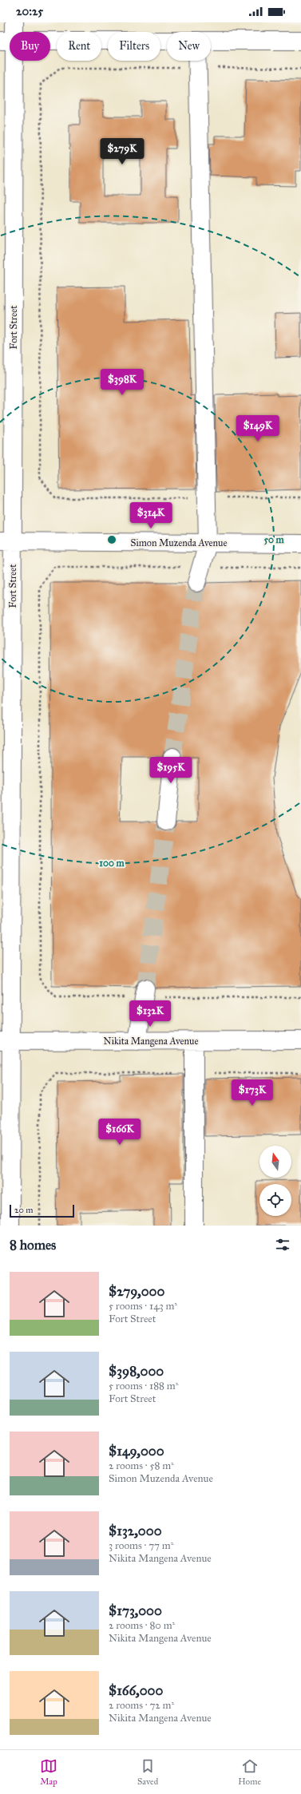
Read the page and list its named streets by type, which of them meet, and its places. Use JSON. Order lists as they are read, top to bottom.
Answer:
{
  "streets": {
    "street": ["Fort Street", "Simon Muzenda Avenue", "Nikita Mangena Avenue"]
  },
  "crossings": [
    ["Fort Street", "Simon Muzenda Avenue"],
    ["Fort Street", "Nikita Mangena Avenue"]
  ],
  "scale_bar": "20 m",
  "north": "top",
  "page": {
    "status": "20:25",
    "chip": [
      "Buy",
      "Rent",
      "Filters",
      "New"
    ],
    "price": [
      "$279K",
      "$398K",
      "$149K",
      "$314K",
      "$195K",
      "$132K",
      "$173K",
      "$166K"
    ],
    "scale": "20 m",
    "heading": "8 homes",
    "list": [
      {
        "name": "$279,000",
        "note": "5 rooms · 143 m² · Fort Street"
      },
      {
        "name": "$398,000",
        "note": "5 rooms · 188 m² · Fort Street"
      },
      {
        "name": "$149,000",
        "note": "2 rooms · 58 m² · Simon Muzenda Avenue"
      },
      {
        "name": "$132,000",
        "note": "3 rooms · 77 m² · Nikita Mangena Avenue"
      },
      {
        "name": "$173,000",
        "note": "2 rooms · 80 m² · Nikita Mangena Avenue"
      },
      {
        "name": "$166,000",
        "note": "2 rooms · 72 m² · Nikita Mangena Avenue"
      }
    ],
    "tabs": ["Map", "Saved", "Home"]
  },
  "rings": ["50 m", "100 m"]
}
